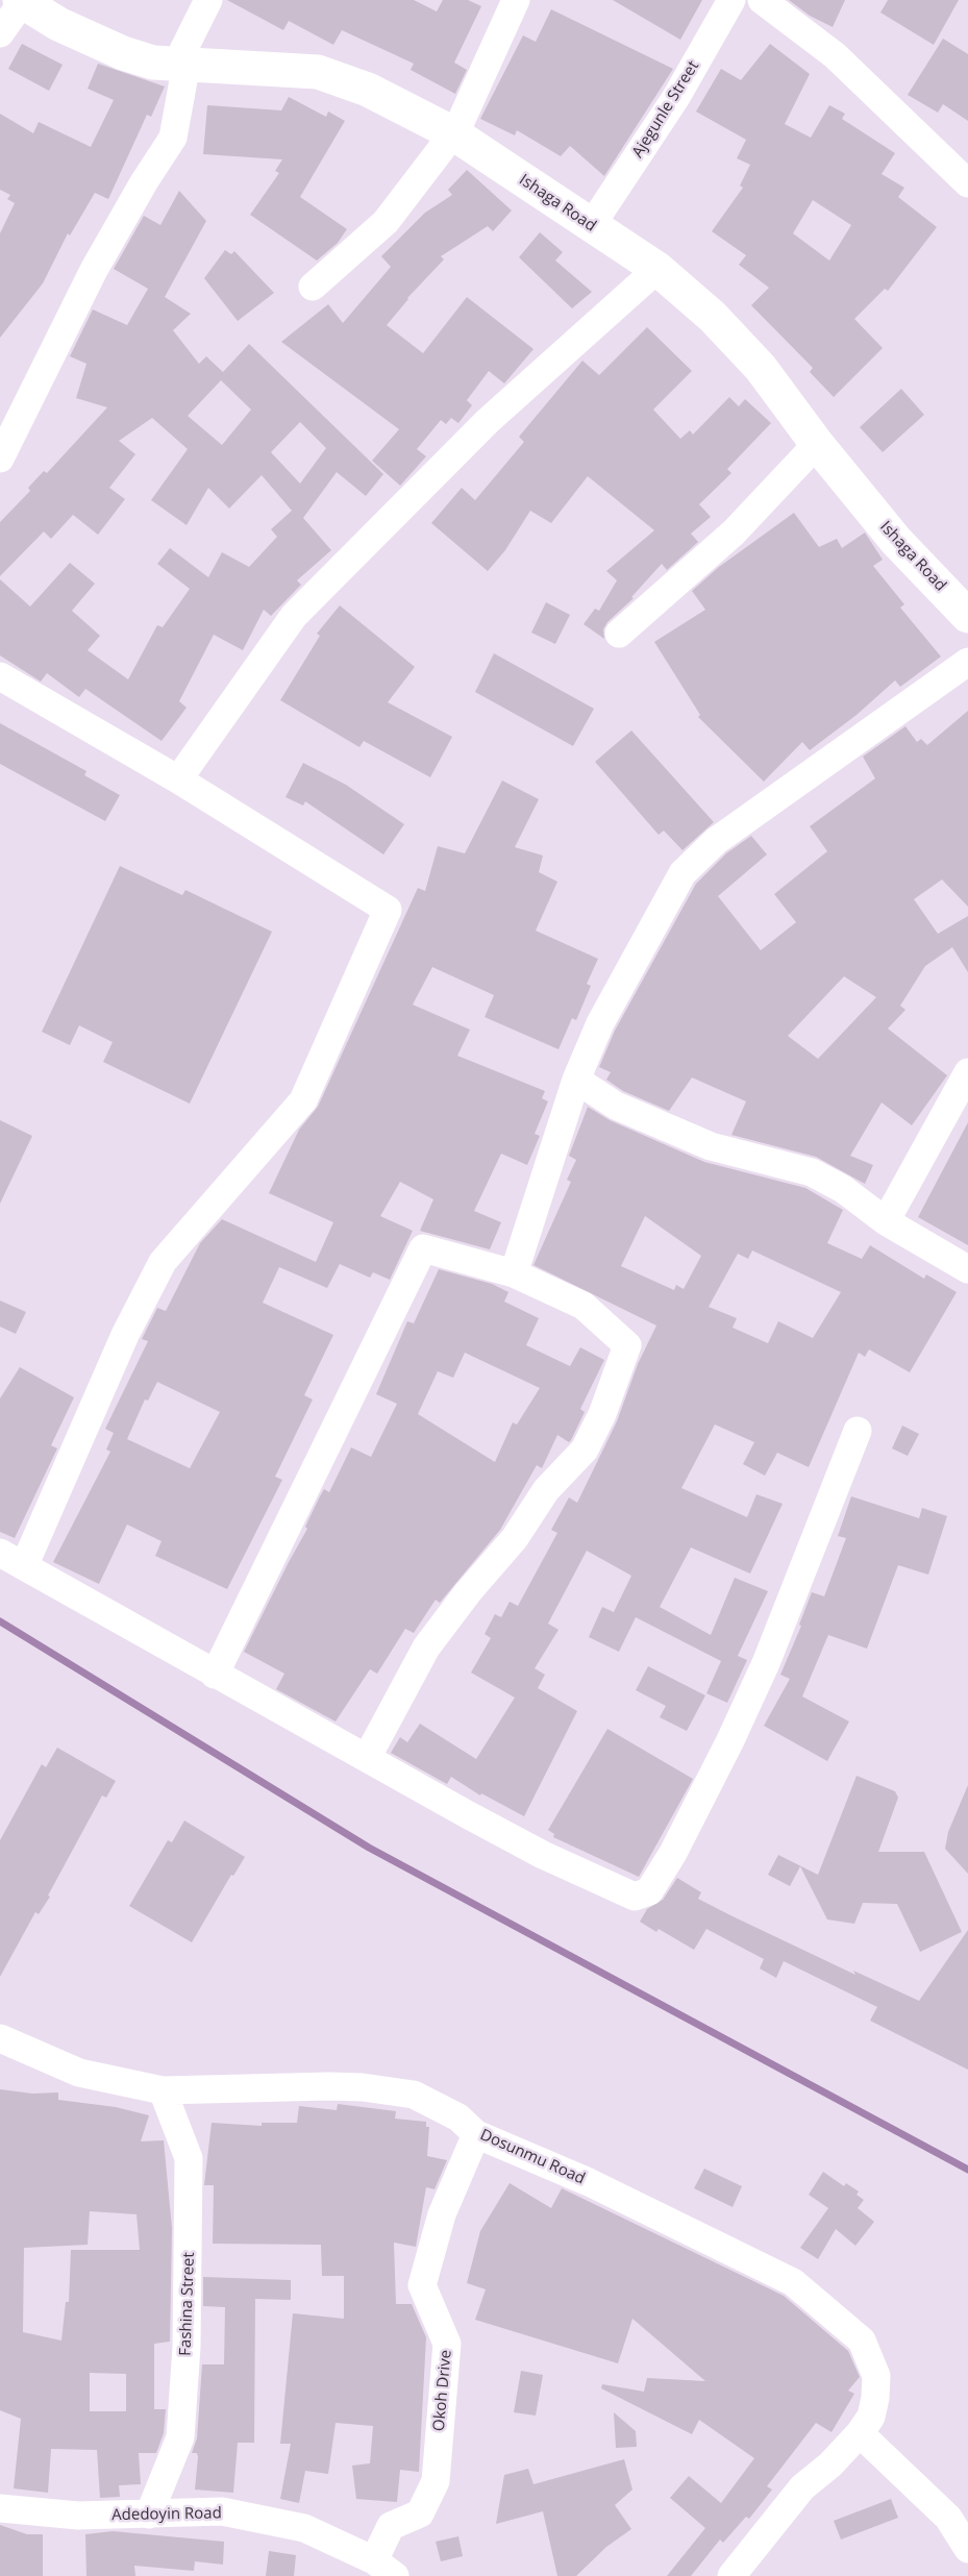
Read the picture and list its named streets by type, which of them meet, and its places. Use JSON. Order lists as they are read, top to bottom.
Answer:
{
  "streets": {
    "main road": ["Ishaga Road"],
    "street": [
      "Ajegunle Street",
      "Dosunmu Road",
      "Fashina Street",
      "Okoh Drive",
      "Adedoyin Road"
    ]
  },
  "crossings": [
    ["Ajegunle Street", "Ishaga Road"],
    ["Dosunmu Road", "Fashina Street"],
    ["Dosunmu Road", "Okoh Drive"],
    ["Fashina Street", "Adedoyin Road"],
    ["Okoh Drive", "Adedoyin Road"]
  ]
}
